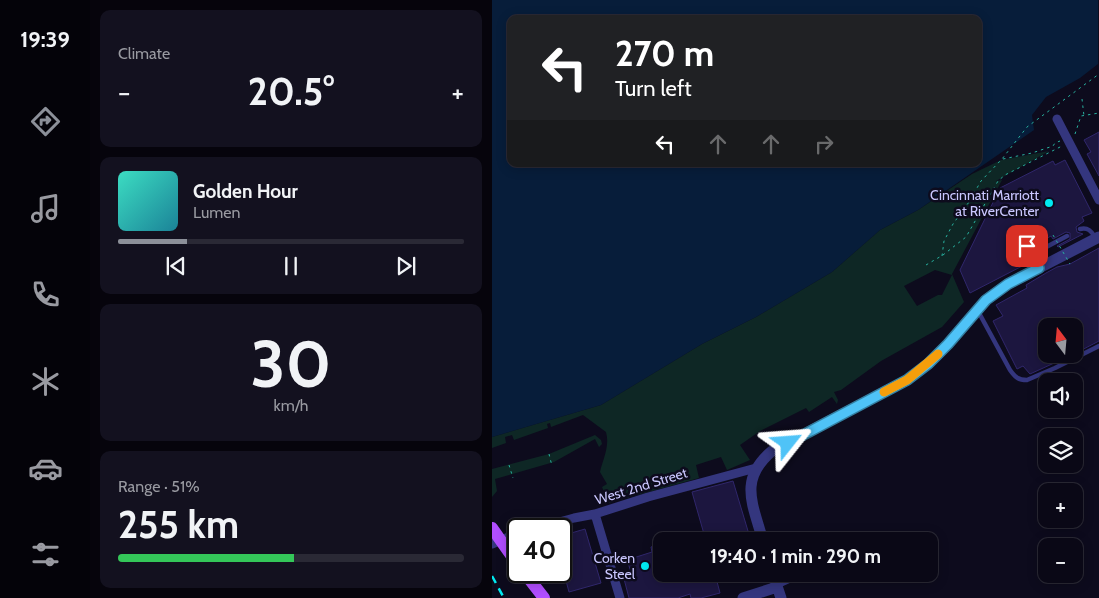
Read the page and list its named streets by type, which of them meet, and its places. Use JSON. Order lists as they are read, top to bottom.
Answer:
{
  "streets": {
    "street": ["West 2nd Street"]
  },
  "places": ["Cincinnati Marriott at RiverCenter", "Corken Steel"],
  "north": "top",
  "page": {
    "tabs": "19:39",
    "tile": [
      "Climate",
      ["30", "km/h"],
      ["Range · 51%", "255 km"]
    ],
    "turn": ["270 m", "Turn left"],
    "heat": ["−", "20.5°", "+"],
    "song": ["Golden Hour", "Lumen"],
    "map_buttons": ["+", "−"],
    "limit": "40",
    "trip": "19:40 · 1 min · 290 m"
  }
}
